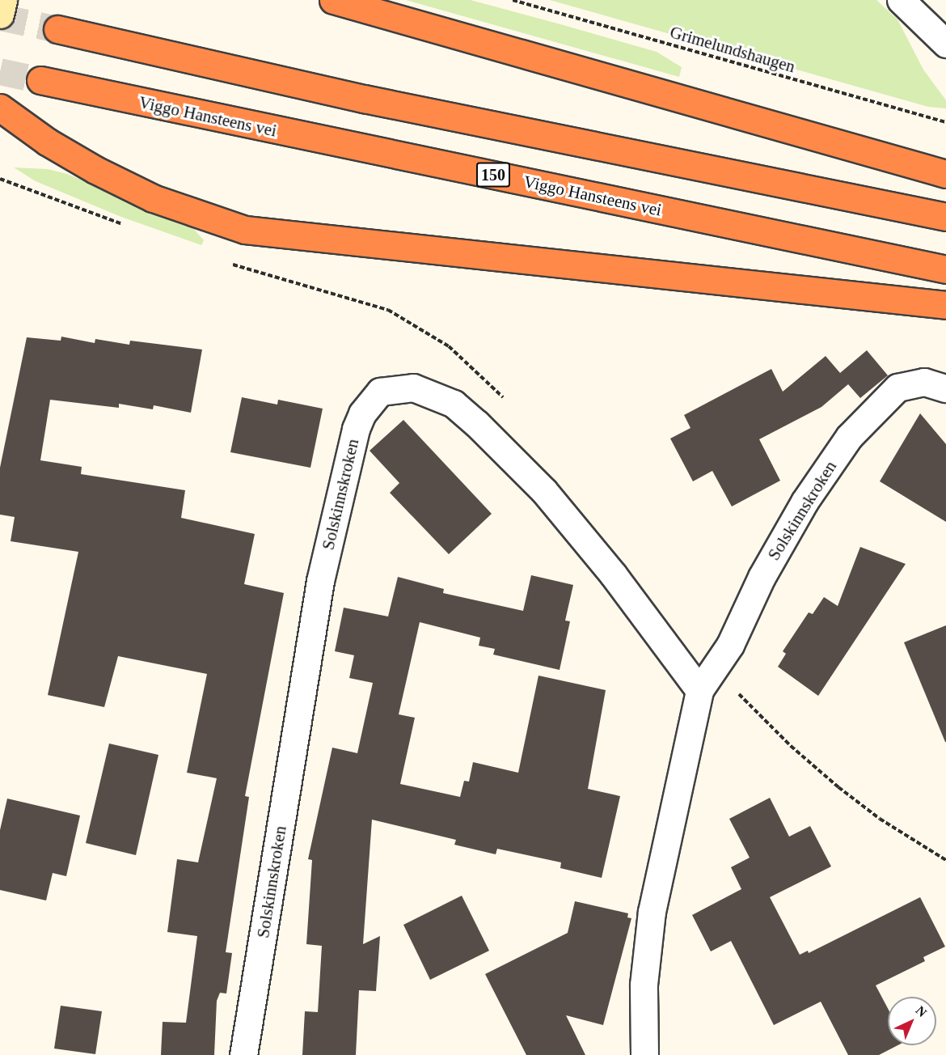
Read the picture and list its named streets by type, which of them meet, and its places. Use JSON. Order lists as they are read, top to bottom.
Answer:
{
  "streets": {
    "highway": ["Viggo Hansteens vei", "150"],
    "street": ["Solskinnskroken"],
    "path": ["Grimelundshaugen"]
  },
  "north": "top right"
}
